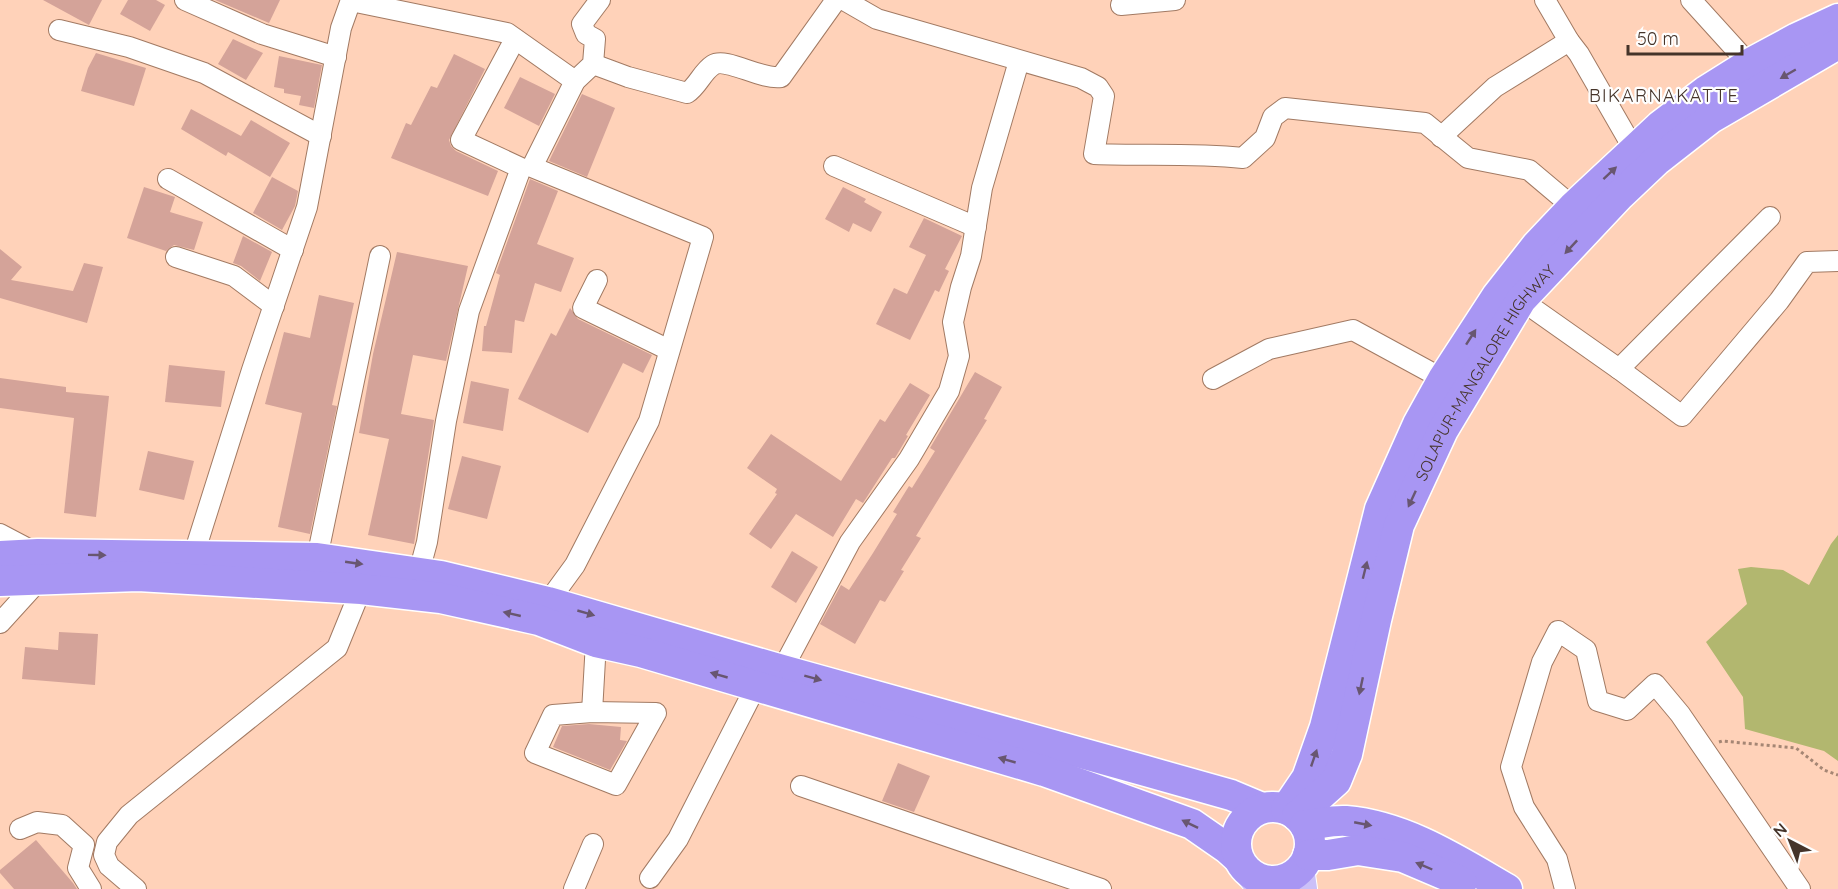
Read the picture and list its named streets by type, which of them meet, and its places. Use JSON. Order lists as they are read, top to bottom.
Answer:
{
  "streets": {
    "highway": ["SOLAPUR-MANGALORE HIGHWAY"]
  },
  "districts": ["BIKARNAKATTE"],
  "scale_bar": "50 m",
  "north": "top left"
}
